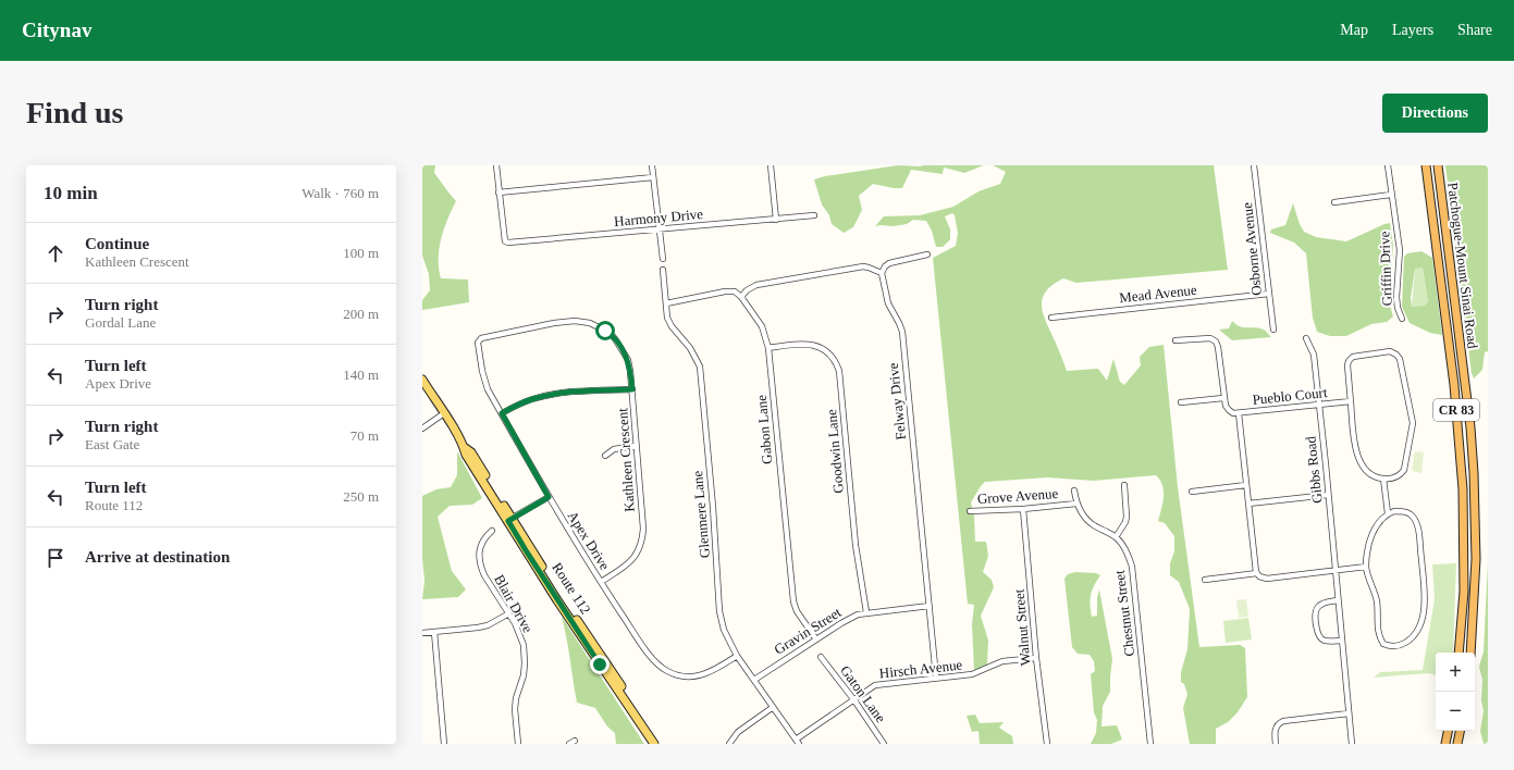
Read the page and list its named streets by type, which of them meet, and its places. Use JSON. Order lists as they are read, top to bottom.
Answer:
{
  "streets": {
    "highway": ["Patchogue-Mount Sinai Road", "CR 83"],
    "main road": ["Route 112"],
    "street": [
      "Harmony Drive",
      "Osborne Avenue",
      "Griffin Drive",
      "Mead Avenue",
      "Pueblo Court",
      "Felway Drive",
      "Gabon Lane",
      "Goodwin Lane",
      "Kathleen Crescent",
      "Gibbs Road",
      "Grove Avenue",
      "Glenmere Lane",
      "Apex Drive",
      "Blair Drive",
      "Chestnut Street",
      "Walnut Street",
      "Gravin Street",
      "Hirsch Avenue",
      "Gaton Lane"
    ]
  },
  "crossings": [
    ["Osborne Avenue", "Mead Avenue"],
    ["Pueblo Court", "Gibbs Road"],
    ["Felway Drive", "Gravin Street"],
    ["Felway Drive", "Hirsch Avenue"],
    ["Gabon Lane", "Goodwin Lane"],
    ["Gabon Lane", "Gravin Street"],
    ["Goodwin Lane", "Gravin Street"],
    ["Kathleen Crescent", "Apex Drive"],
    ["Grove Avenue", "Chestnut Street"],
    ["Grove Avenue", "Walnut Street"],
    ["Glenmere Lane", "Apex Drive"],
    ["Glenmere Lane", "Gravin Street"],
    ["Glenmere Lane", "Hirsch Avenue"],
    ["Walnut Street", "Hirsch Avenue"],
    ["Hirsch Avenue", "Gaton Lane"]
  ],
  "page": {
    "header": "Citynav",
    "nav": ["Map", "Layers", "Share"],
    "buttons": "Directions",
    "title": "Find us",
    "heading": ["10 min", "Walk · 760 m"],
    "list": [
      ["Continue", "Kathleen Crescent", "100 m"],
      ["Turn right", "Gordal Lane", "200 m"],
      ["Turn left", "Apex Drive", "140 m"],
      ["Turn right", "East Gate", "70 m"],
      ["Turn left", "Route 112", "250 m"],
      "Arrive at destination"
    ],
    "map_buttons": ["+", "−"]
  }
}
